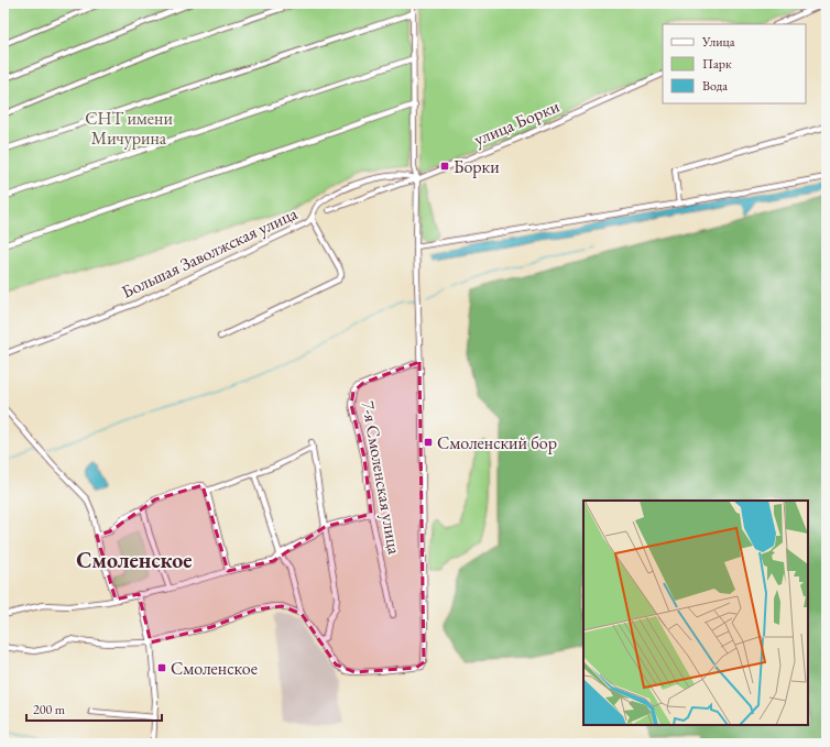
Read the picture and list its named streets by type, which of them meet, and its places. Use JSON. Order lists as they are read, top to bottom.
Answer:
{
  "streets": {
    "street": ["улица Борки", "Большая Заволжская улица", "7-я Смоленская улица"]
  },
  "crossings": [
    ["улица Борки", "Большая Заволжская улица"]
  ],
  "districts": ["Смоленское"],
  "parks": ["СНТ имени Мичурина"],
  "places": {
    "transit": ["Борки", "Смоленский бор", "Смоленское"]
  },
  "legend": ["Улица", "Парк", "Вода"],
  "scale_bar": "200 m"
}
